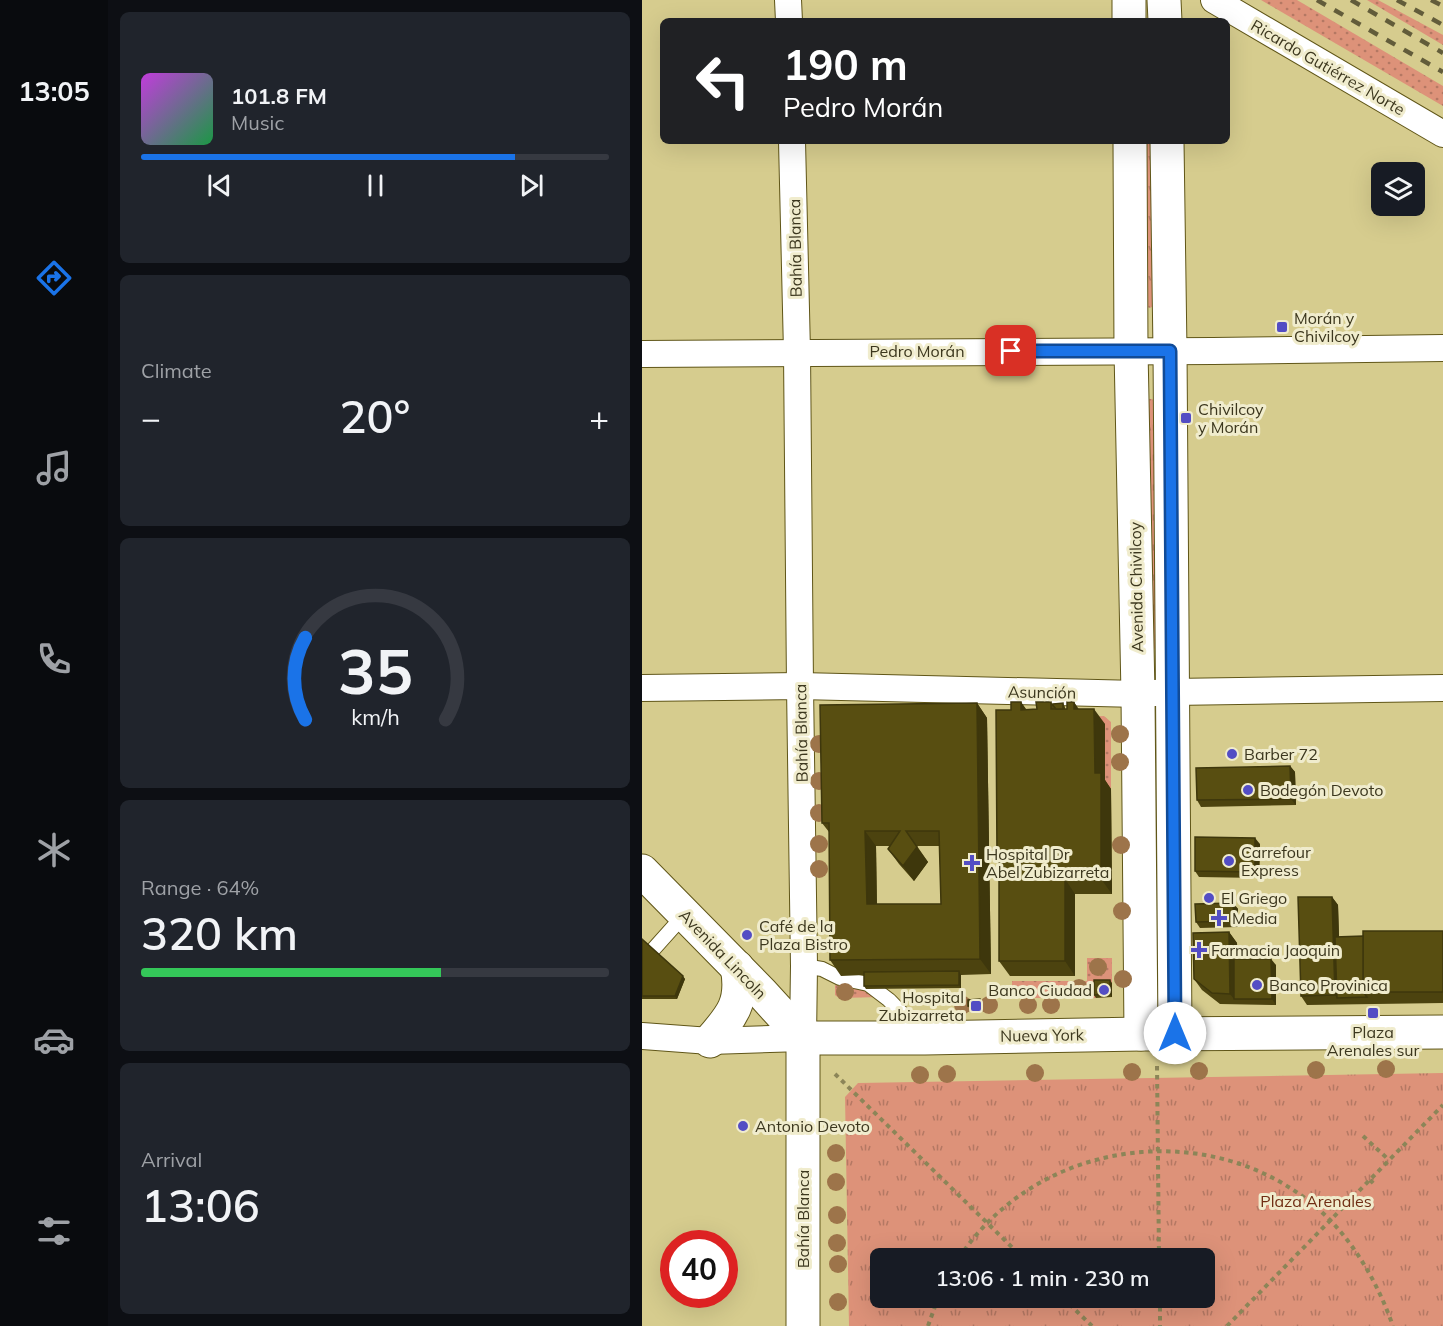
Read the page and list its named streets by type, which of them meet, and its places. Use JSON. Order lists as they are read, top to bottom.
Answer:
{
  "streets": {
    "street": [
      "Ricardo Gutiérrez Norte",
      "Bahía Blanca",
      "Pedro Morán",
      "Avenida Chivilcoy",
      "Asunción",
      "Avenida Lincoln",
      "Nueva York"
    ]
  },
  "crossings": [
    ["Bahía Blanca", "Pedro Morán"],
    ["Bahía Blanca", "Asunción"],
    ["Bahía Blanca", "Avenida Lincoln"],
    ["Bahía Blanca", "Nueva York"],
    ["Pedro Morán", "Avenida Chivilcoy"],
    ["Avenida Chivilcoy", "Asunción"],
    ["Avenida Chivilcoy", "Nueva York"],
    ["Avenida Lincoln", "Nueva York"]
  ],
  "parks": ["Plaza Arenales"],
  "places": {
    "transit": [
      "Morán y Chivilcoy",
      "Chivilcoy y Morán",
      "Hospital Zubizarreta",
      "Plaza Arenales sur"
    ],
    "other": [
      "Barber 72",
      "Bodegón Devoto",
      "Carrefour Express",
      "El Griego",
      "Café de la Plaza Bistro",
      "Banco Provinica",
      "Banco Ciudad",
      "Antonio Devoto"
    ],
    "health": ["Hospital Dr Abel Zubizarreta", "Media", "Farmacia Jaoquin"]
  },
  "page": {
    "tabs": "13:05",
    "turn": ["190 m", "Pedro Morán"],
    "song": ["101.8 FM", "Music"],
    "tile": [
      "Climate",
      ["Range · 64%", "320 km"],
      ["Arrival", "13:06"]
    ],
    "heat": ["−", "20°", "+"],
    "limit": "40",
    "trip": "13:06 · 1 min · 230 m",
    "gauge": ["35", "km/h"]
  }
}
